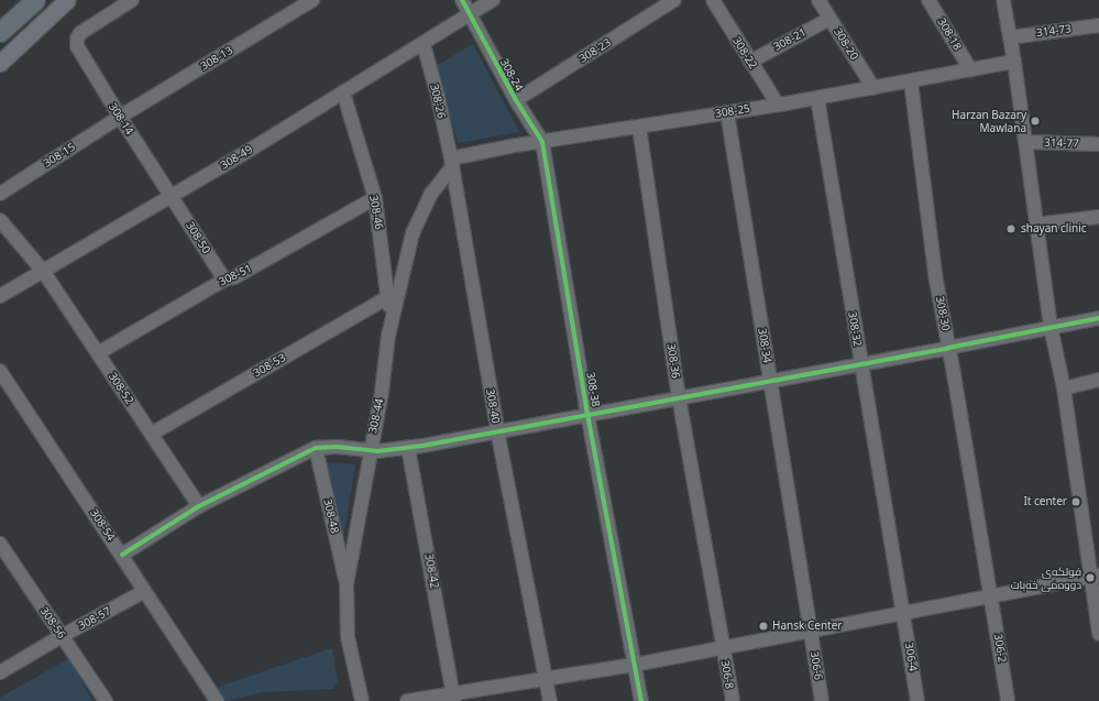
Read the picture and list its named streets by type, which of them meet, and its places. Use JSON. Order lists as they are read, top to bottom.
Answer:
{
  "streets": {
    "street": [
      "314-73",
      "308-18",
      "308-21",
      "308-20",
      "308-23",
      "308-22",
      "308-13",
      "308-24",
      "308-26",
      "308-25",
      "308-14",
      "314-77",
      "308-15",
      "308-49",
      "308-46",
      "308-50",
      "308-51",
      "308-30",
      "308-32",
      "308-34",
      "308-36",
      "308-53",
      "308-52",
      "308-38",
      "308-40",
      "308-44",
      "308-48",
      "308-54",
      "308-42",
      "308-57",
      "308-56",
      "306-2",
      "306-4",
      "306-6",
      "306-8"
    ]
  },
  "crossings": [
    ["308-18", "308-25"],
    ["308-21", "308-20"],
    ["308-21", "308-22"],
    ["308-20", "308-25"],
    ["308-23", "308-24"],
    ["308-22", "308-25"],
    ["308-13", "308-14"],
    ["308-13", "308-15"],
    ["308-24", "308-25"],
    ["308-24", "308-49"],
    ["308-24", "308-38"],
    ["308-26", "308-25"],
    ["308-26", "308-49"],
    ["308-26", "308-40"],
    ["308-26", "308-44"],
    ["308-25", "308-30"],
    ["308-25", "308-32"],
    ["308-25", "308-34"],
    ["308-25", "308-36"],
    ["308-25", "308-38"],
    ["308-25", "308-40"],
    ["308-25", "308-44"],
    ["308-14", "308-15"],
    ["308-14", "308-49"],
    ["308-14", "308-50"],
    ["308-49", "308-46"],
    ["308-49", "308-50"],
    ["308-49", "308-52"],
    ["308-46", "308-51"],
    ["308-46", "308-53"],
    ["308-46", "308-44"],
    ["308-50", "308-51"],
    ["308-51", "308-52"],
    ["308-30", "306-2"],
    ["308-32", "306-4"],
    ["308-34", "306-6"],
    ["308-36", "306-8"],
    ["308-53", "308-52"],
    ["308-40", "308-44"],
    ["308-44", "308-48"],
    ["308-54", "308-57"],
    ["308-57", "308-56"]
  ],
  "places": [
    "Harzan Bazary Mawlana",
    "shayan clinic",
    "It center",
    "فولکه‌ی دووه‌می خه‌بات",
    "Hansk Center"
  ]
}
